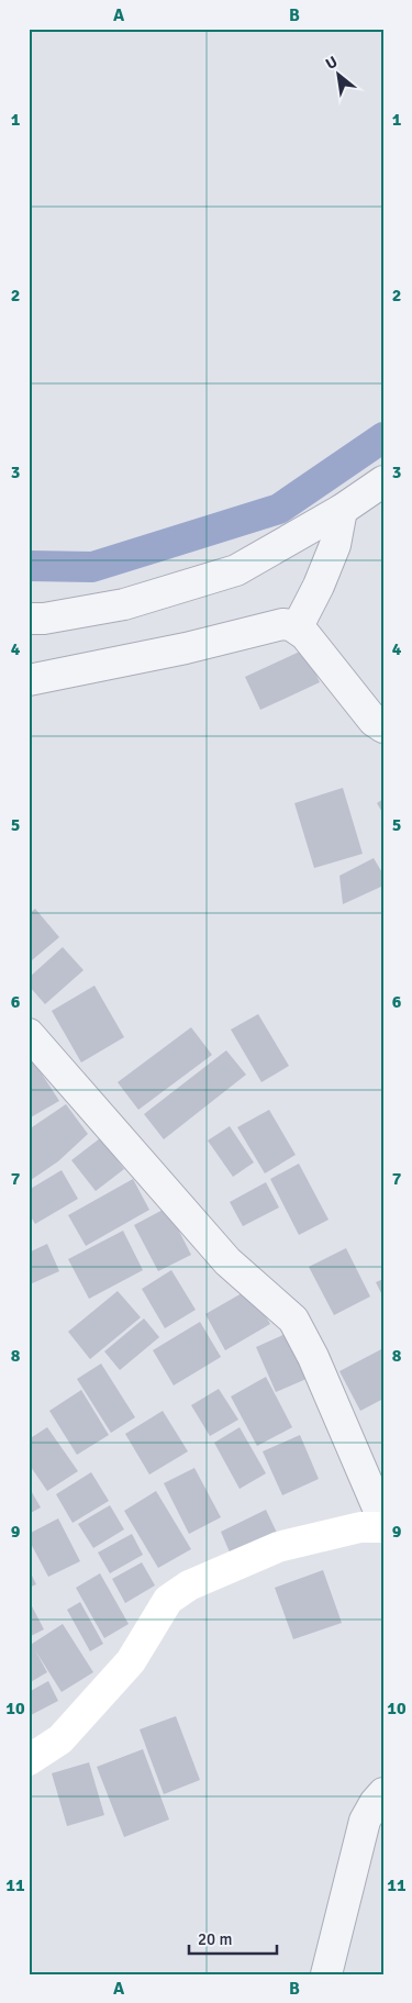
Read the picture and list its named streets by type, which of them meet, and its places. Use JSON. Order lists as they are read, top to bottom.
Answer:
{
  "scale_bar": "20 m",
  "north": "top left",
  "grid": {
    "columns": ["A", "B"],
    "rows": [
      "1",
      "2",
      "3",
      "4",
      "5",
      "6",
      "7",
      "8",
      "9",
      "10",
      "11"
    ]
  }
}
